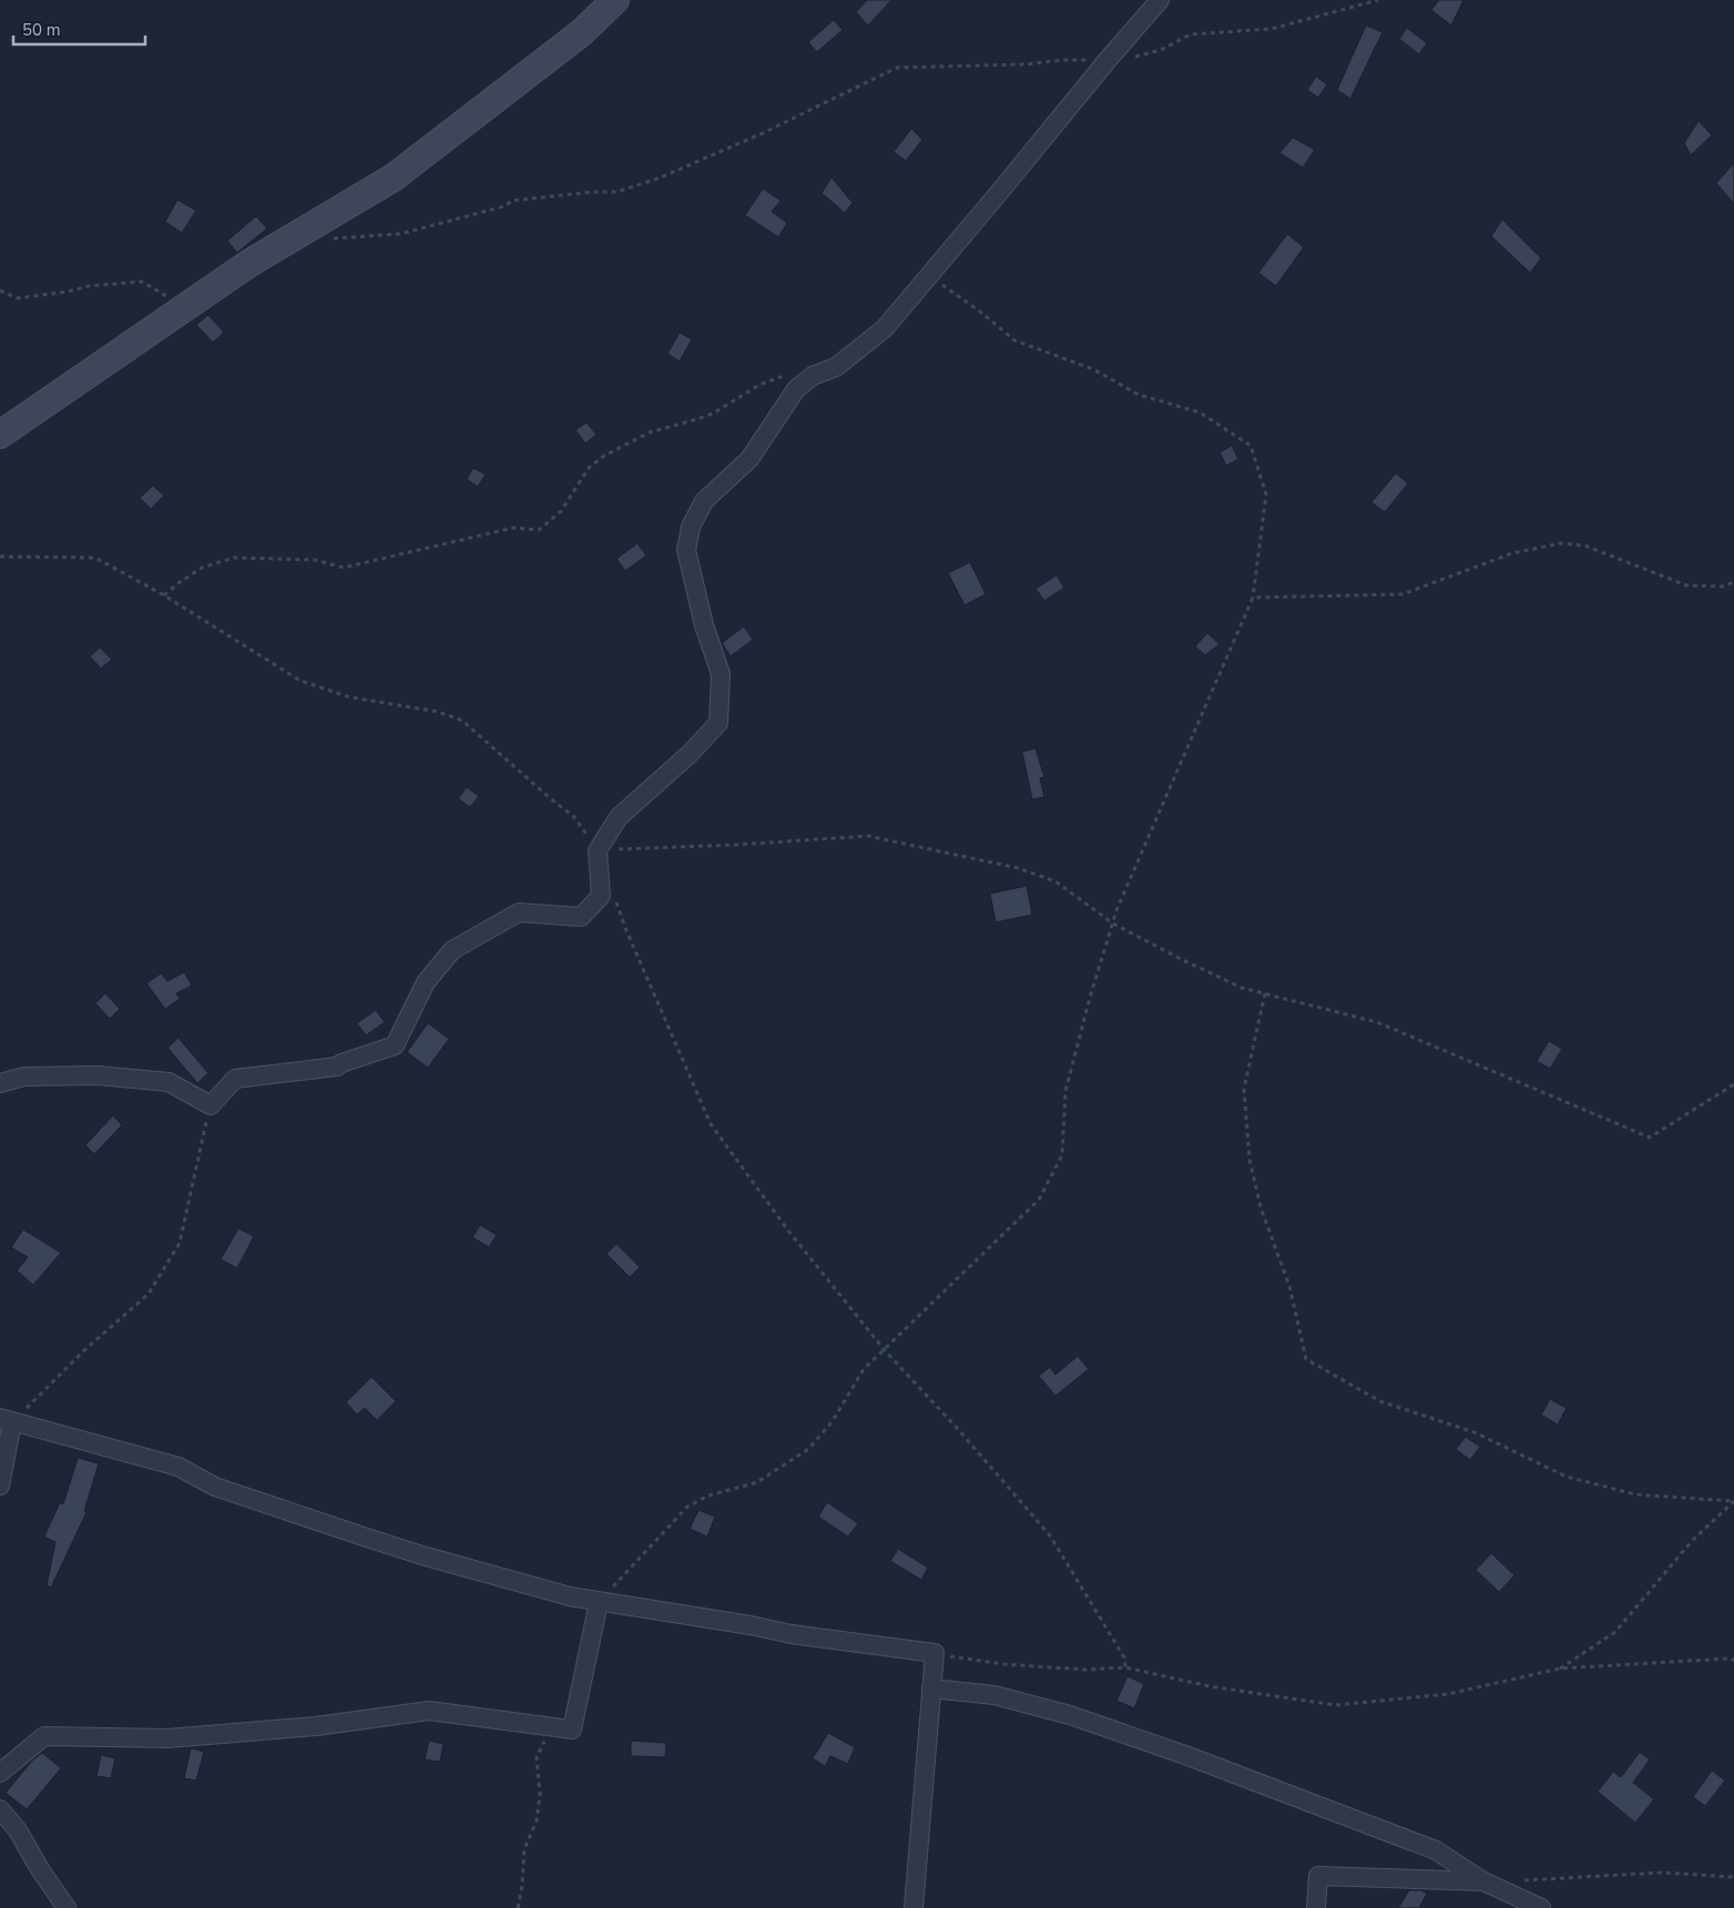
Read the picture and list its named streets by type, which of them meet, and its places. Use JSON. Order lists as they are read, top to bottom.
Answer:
{
  "scale_bar": "50 m"
}
